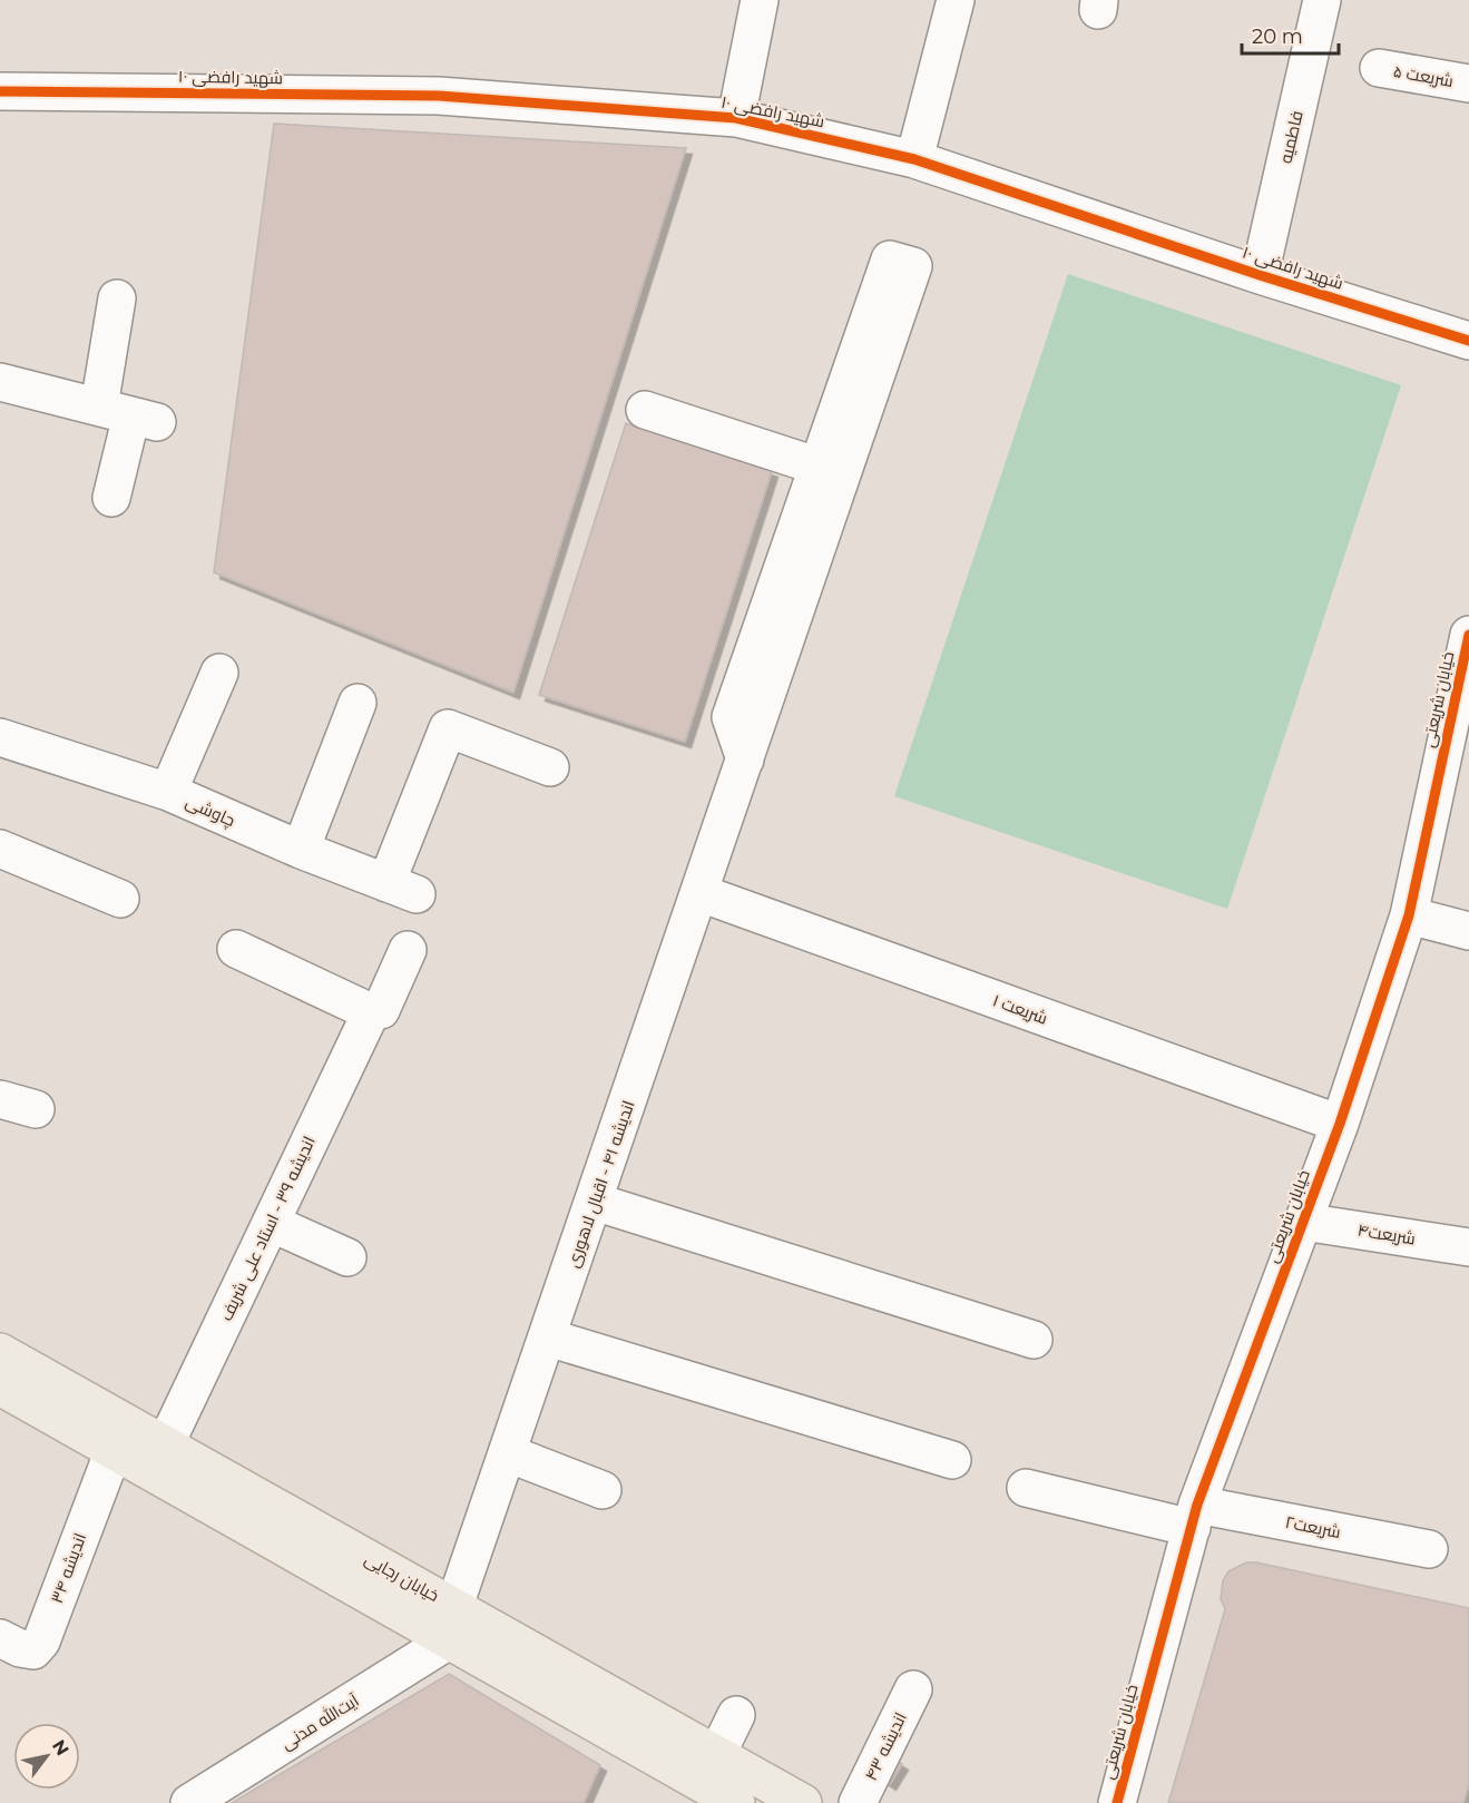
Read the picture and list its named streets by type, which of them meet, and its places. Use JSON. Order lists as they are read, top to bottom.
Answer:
{
  "streets": {
    "main road": ["خیابان رجایی"],
    "street": [
      "شریعت ۵",
      "شهید رافضی ۱۰",
      "فاطمیه",
      "خیابان شریعتی",
      "چاوشی",
      "شریعت ۱",
      "اندیشه ۴۱ - اقبال لاهوری",
      "اندیشه ۳۹ - استاد علی شریف",
      "شریعت۴",
      "شریعت۲",
      "اندیشه ۳۴",
      "آیت‌الله مدنی",
      "اندیشه ۴۳"
    ]
  },
  "crossings": [
    ["شهید رافضی ۱۰", "فاطمیه"],
    ["خیابان شریعتی", "شریعت ۱"],
    ["خیابان شریعتی", "شریعت۴"],
    ["خیابان شریعتی", "شریعت۲"],
    ["شریعت ۱", "اندیشه ۴۱ - اقبال لاهوری"],
    ["اندیشه ۴۱ - اقبال لاهوری", "خیابان رجایی"],
    ["اندیشه ۴۱ - اقبال لاهوری", "آیت‌الله مدنی"],
    ["اندیشه ۳۹ - استاد علی شریف", "خیابان رجایی"],
    ["اندیشه ۳۴", "خیابان رجایی"],
    ["خیابان رجایی", "آیت‌الله مدنی"]
  ],
  "scale_bar": "20 m",
  "north": "top right"
}
